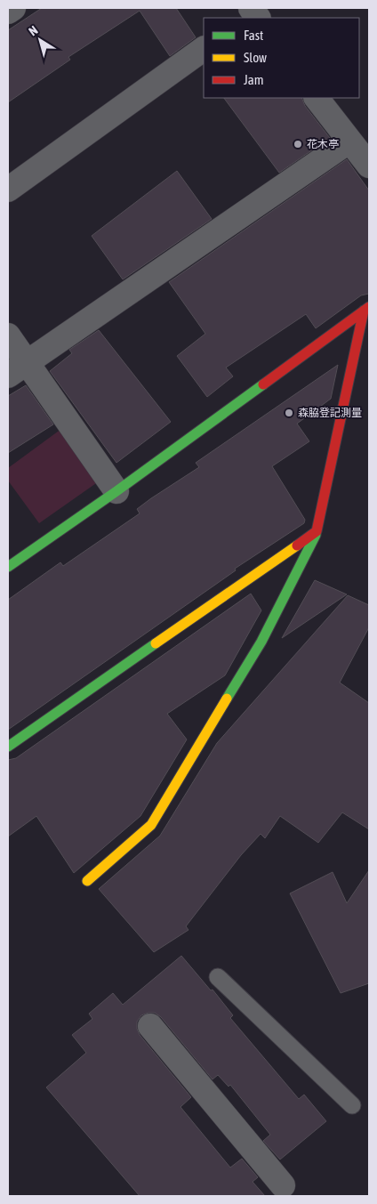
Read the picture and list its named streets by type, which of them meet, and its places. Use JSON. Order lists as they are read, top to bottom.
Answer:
{
  "places": ["花木亭", "森脇登記測量"],
  "legend": ["Fast", "Slow", "Jam"],
  "north": "top left"
}
